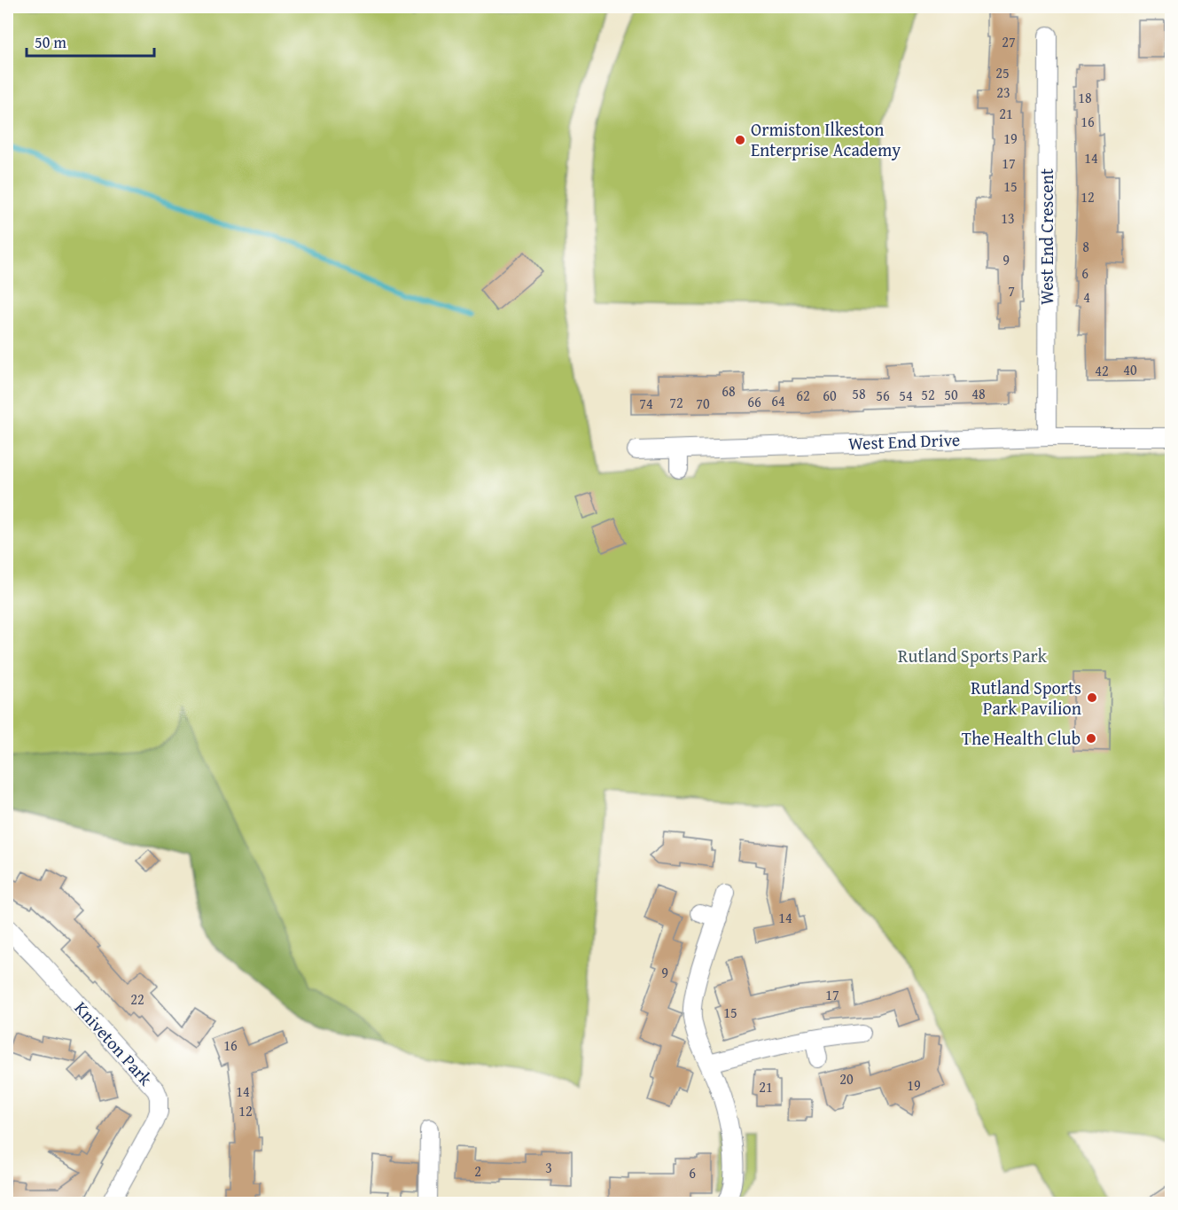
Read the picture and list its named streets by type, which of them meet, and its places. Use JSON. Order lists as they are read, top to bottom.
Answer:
{
  "streets": {
    "street": ["West End Crescent", "West End Drive", "Kniveton Park"]
  },
  "crossings": [
    ["West End Crescent", "West End Drive"]
  ],
  "parks": ["Rutland Sports Park"],
  "places": ["Ormiston Ilkeston Enterprise Academy", "Rutland Sports Park Pavilion", "The Health Club"],
  "house_numbers": [
    "27",
    "25",
    "23",
    "18",
    "21",
    "16",
    "19",
    "14",
    "17",
    "15",
    "12",
    "13",
    "8",
    "9",
    "6",
    "7",
    "4",
    "40",
    "42",
    "68",
    "58",
    "48",
    "52",
    "50",
    "62",
    "60",
    "56",
    "54",
    "64",
    "66",
    "72",
    "74",
    "70",
    "14",
    "9",
    "17",
    "22",
    "15",
    "16",
    "20",
    "19",
    "21",
    "14",
    "12",
    "3",
    "2",
    "6"
  ],
  "scale_bar": "50 m"
}
